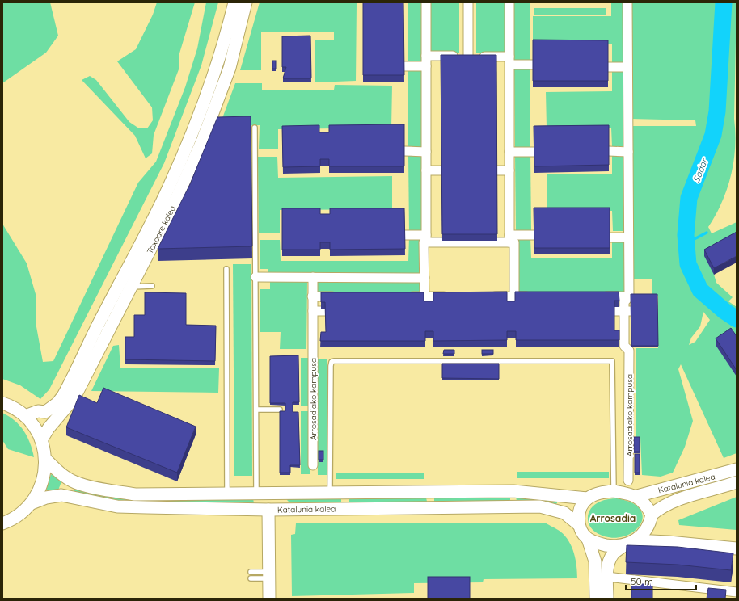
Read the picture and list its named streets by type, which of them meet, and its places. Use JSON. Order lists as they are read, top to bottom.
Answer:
{
  "streets": {
    "street": ["Taxoare kalea", "Arrosadiako kampusa", "Katalunia kalea"]
  },
  "districts": ["Arrosadia"],
  "water": ["Sadar"],
  "scale_bar": "50 m"
}
